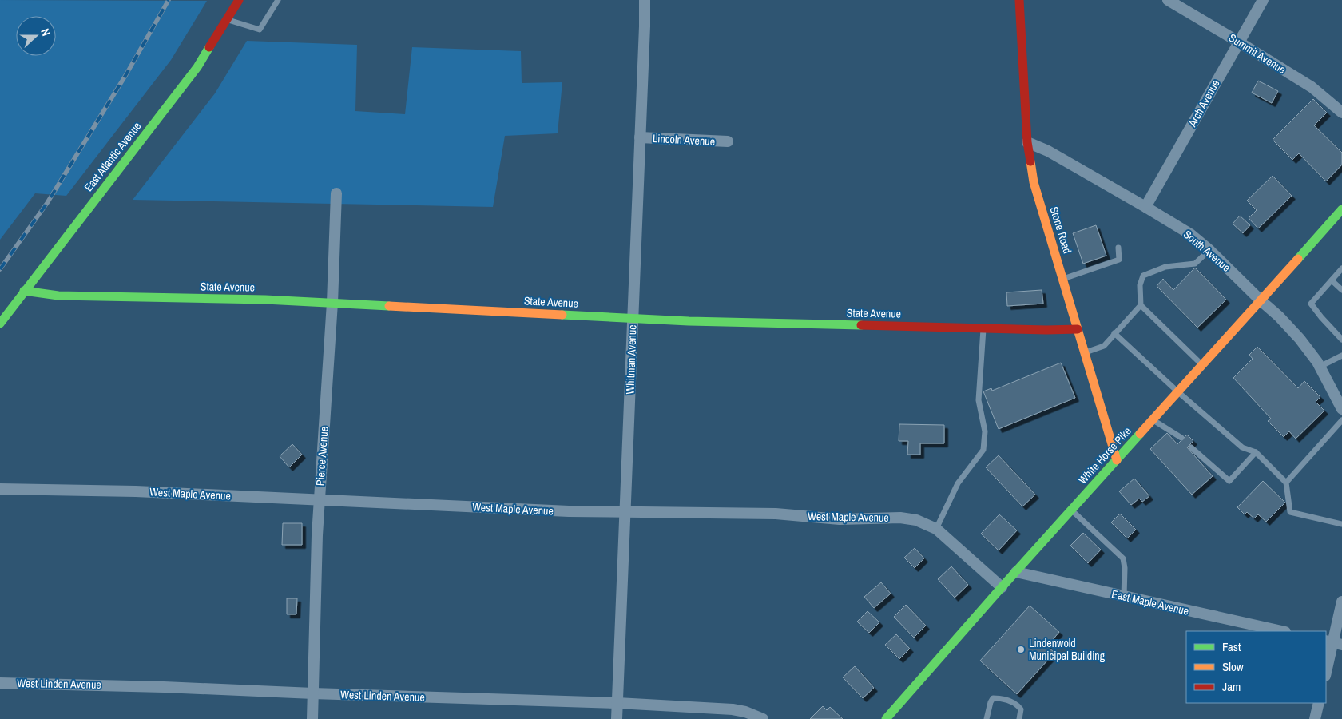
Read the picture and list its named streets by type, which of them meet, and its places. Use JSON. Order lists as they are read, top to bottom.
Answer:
{
  "streets": {
    "main road": [
      "East Atlantic Avenue",
      "Stone Road",
      "State Avenue",
      "White Horse Pike"
    ],
    "street": [
      "Summit Avenue",
      "Arch Avenue",
      "Lincoln Avenue",
      "South Avenue",
      "Whitman Avenue",
      "Pierce Avenue",
      "West Maple Avenue",
      "East Maple Avenue",
      "West Linden Avenue"
    ]
  },
  "crossings": [
    ["Summit Avenue", "Arch Avenue"],
    ["Arch Avenue", "South Avenue"],
    ["Lincoln Avenue", "Whitman Avenue"],
    ["East Atlantic Avenue", "State Avenue"],
    ["Stone Road", "South Avenue"],
    ["Stone Road", "State Avenue"],
    ["Stone Road", "White Horse Pike"],
    ["South Avenue", "White Horse Pike"],
    ["State Avenue", "Whitman Avenue"],
    ["State Avenue", "Pierce Avenue"],
    ["Whitman Avenue", "West Maple Avenue"],
    ["Whitman Avenue", "West Linden Avenue"],
    ["White Horse Pike", "West Maple Avenue"],
    ["White Horse Pike", "East Maple Avenue"],
    ["Pierce Avenue", "West Maple Avenue"],
    ["Pierce Avenue", "West Linden Avenue"]
  ],
  "places": ["Lindenwold Municipal Building"],
  "legend": ["Fast", "Slow", "Jam"],
  "north": "right"
}
